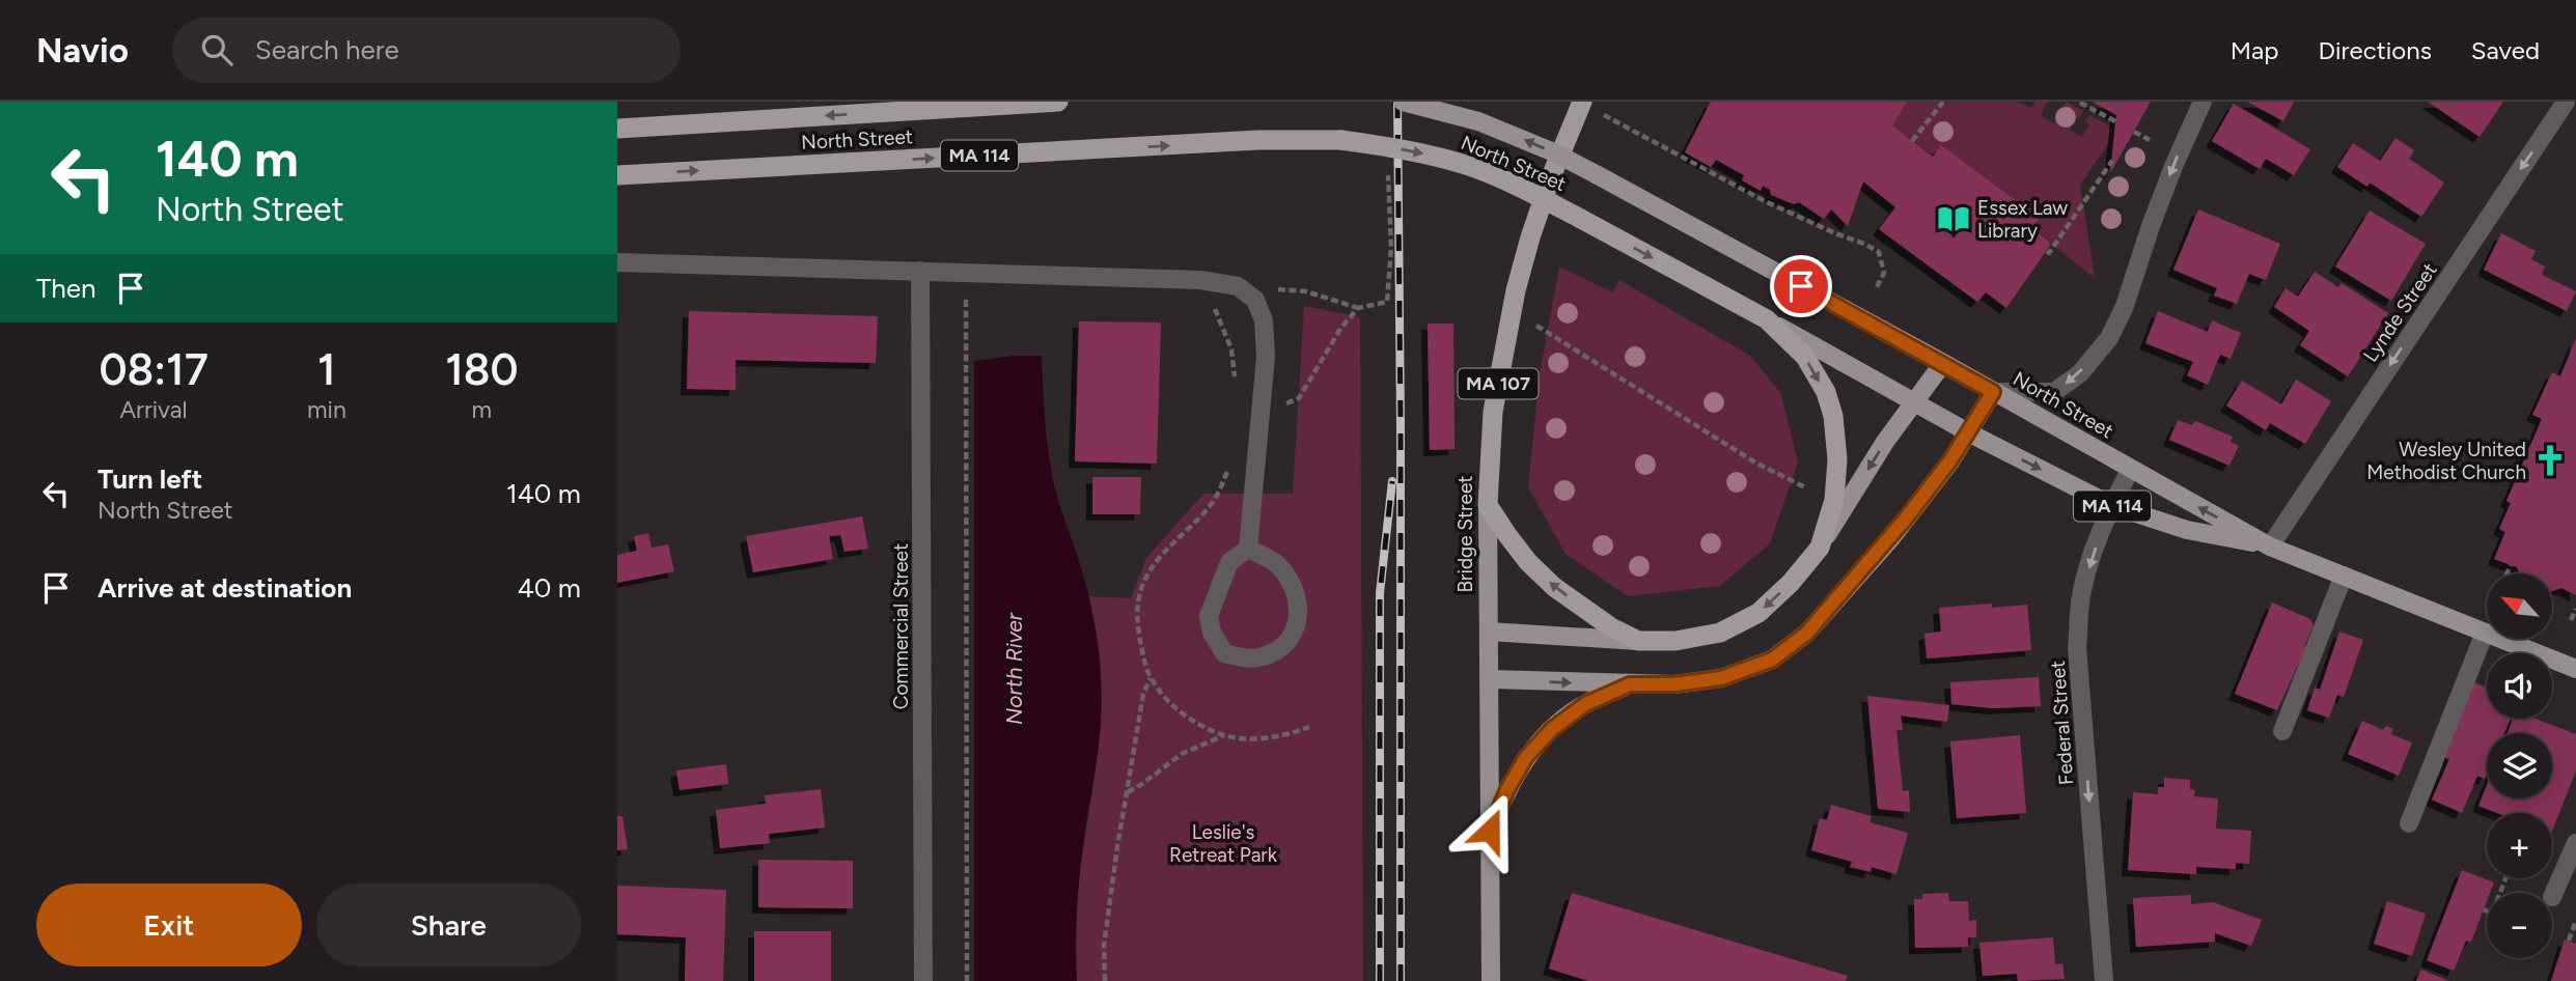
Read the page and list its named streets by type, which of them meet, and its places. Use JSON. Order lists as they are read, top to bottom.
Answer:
{
  "streets": {
    "highway": [
      "North Street",
      "MA 114",
      "MA 107",
      "Bridge Street"
    ],
    "street": ["Lynde Street", "Commercial Street", "Federal Street"]
  },
  "crossings": [
    ["North Street", "Lynde Street"],
    ["North Street", "Federal Street"]
  ],
  "one_way": ["Lynde Street", "Federal Street"],
  "water": ["North River"],
  "parks": ["Leslie's Retreat Park"],
  "places": {
    "library": ["Essex Law Library"],
    "church": ["Wesley United Methodist Church"]
  },
  "north": "top left",
  "page": {
    "header": "Navio",
    "search": "Search here",
    "nav": ["Map", "Directions", "Saved"],
    "turn": ["140 m", "North Street"],
    "then": "Then",
    "eta": [
      "08:17",
      "Arrival",
      "1",
      "min",
      "180",
      "m"
    ],
    "list": [
      {
        "name": "Turn left",
        "note": "North Street",
        "value": "140 m"
      },
      {
        "name": "Arrive at destination",
        "value": "40 m"
      }
    ],
    "map_buttons": ["+", "−"],
    "buttons": ["Exit", "Share"]
  }
}
